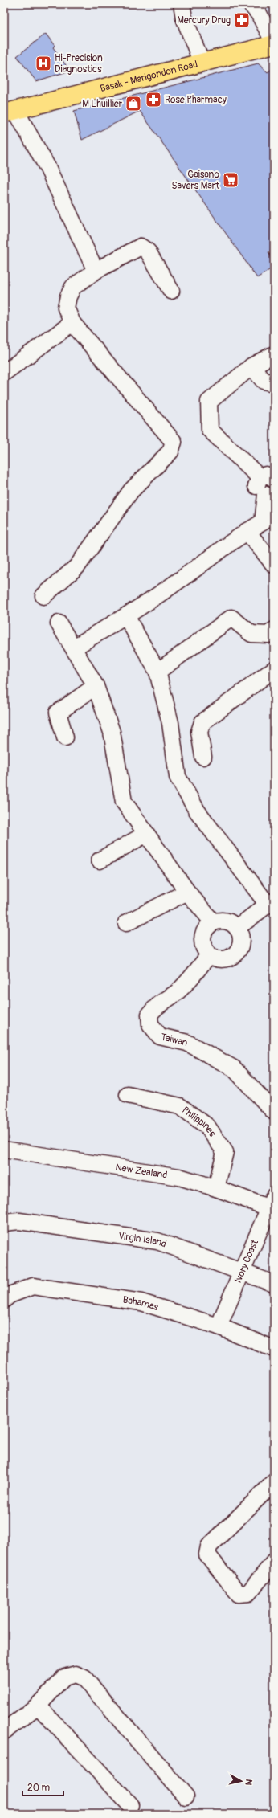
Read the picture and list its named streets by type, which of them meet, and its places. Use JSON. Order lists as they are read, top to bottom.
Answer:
{
  "streets": {
    "main road": ["Basak - Marigondon Road"],
    "street": [
      "Taiwan",
      "Philippines",
      "New Zealand",
      "Virgin Island",
      "Ivory Coast",
      "Bahamas"
    ]
  },
  "crossings": [
    ["Philippines", "New Zealand"],
    ["New Zealand", "Ivory Coast"],
    ["Virgin Island", "Ivory Coast"],
    ["Ivory Coast", "Bahamas"]
  ],
  "places": {
    "pharmacy": ["Mercury Drug", "Rose Pharmacy"],
    "hospital": ["Hi-Precision Diagnostics"],
    "shop": ["M Lhuillier"],
    "supermarket": ["Gaisano Savers Mart"]
  },
  "scale_bar": "20 m",
  "north": "right"
}
